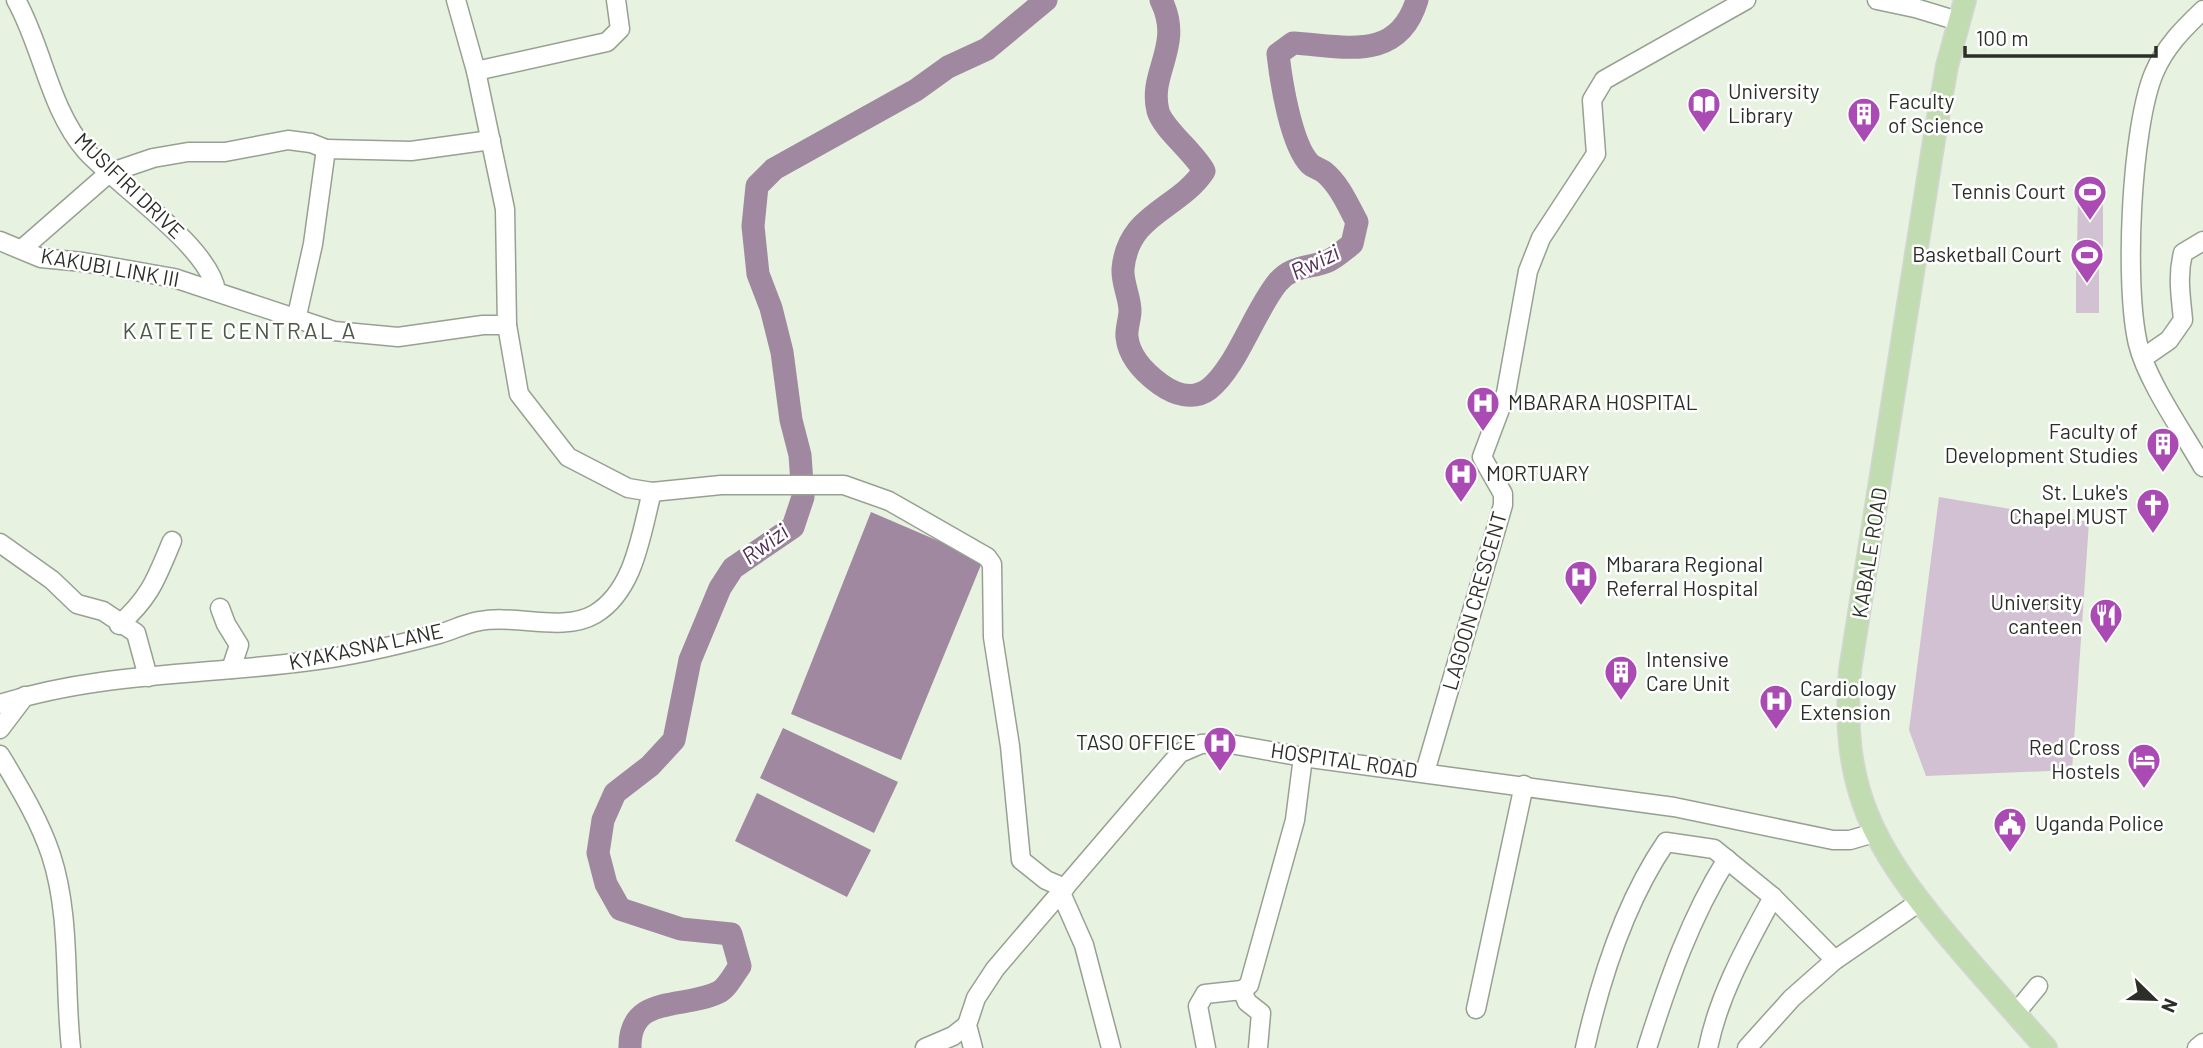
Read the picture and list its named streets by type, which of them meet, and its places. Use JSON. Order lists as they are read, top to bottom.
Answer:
{
  "streets": {
    "main road": ["KABALE ROAD"],
    "street": [
      "MUSIFIRI DRIVE",
      "KAKUBI LINK III",
      "LAGOON CRESCENT",
      "KYAKASNA LANE",
      "HOSPITAL ROAD"
    ]
  },
  "crossings": [
    ["MUSIFIRI DRIVE", "KAKUBI LINK III"],
    ["KABALE ROAD", "HOSPITAL ROAD"],
    ["LAGOON CRESCENT", "HOSPITAL ROAD"]
  ],
  "districts": ["KATETE CENTRAL A"],
  "water": ["Rwizi"],
  "places": {
    "library": ["University Library"],
    "building": ["Faculty of Science", "Faculty of Development Studies", "Intensive Care Unit"],
    "sports": ["Tennis Court", "Basketball Court"],
    "hospital": [
      "MBARARA HOSPITAL",
      "MORTUARY",
      "Mbarara Regional Referral Hospital",
      "Cardiology Extension",
      "TASO OFFICE"
    ],
    "church": ["St. Luke's Chapel MUST"],
    "restaurant": ["University canteen"],
    "hotel": ["Red Cross Hostels"],
    "public building": ["Uganda Police"]
  },
  "scale_bar": "100 m",
  "north": "bottom right"
}
